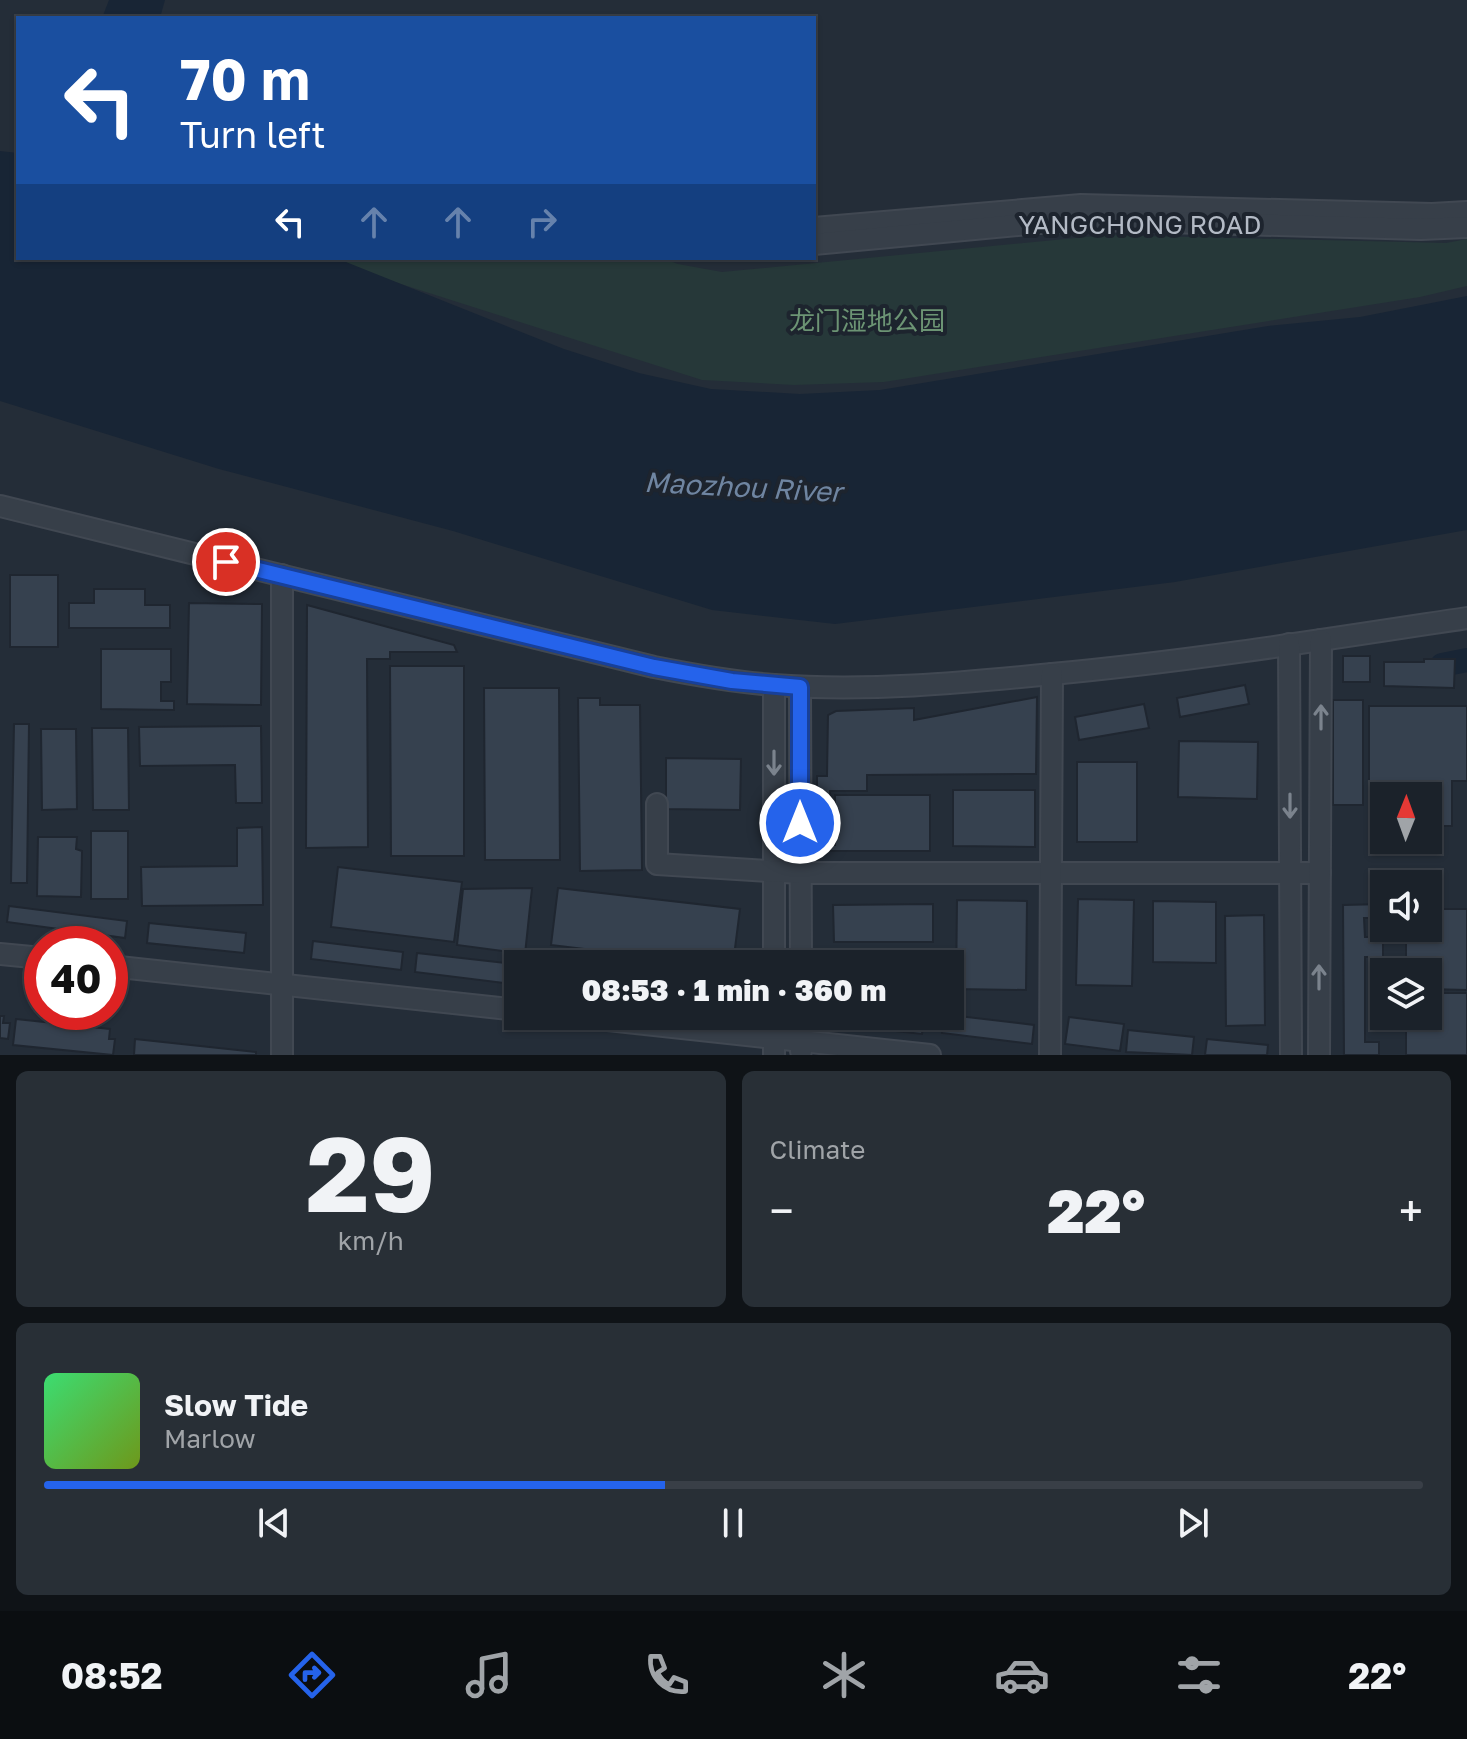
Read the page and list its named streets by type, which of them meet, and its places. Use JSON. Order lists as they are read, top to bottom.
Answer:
{
  "streets": {
    "street": ["YANGCHONG ROAD"]
  },
  "water": ["Maozhou River"],
  "parks": ["龙门湿地公园"],
  "north": "top",
  "page": {
    "turn": ["70 m", "Turn left"],
    "limit": "40",
    "trip": "08:53 · 1 min · 360 m",
    "tile": [
      ["29", "km/h"],
      "Climate"
    ],
    "heat": ["−", "22°", "+"],
    "song": ["Slow Tide", "Marlow"],
    "tabs": ["08:52", "22°"]
  }
}
